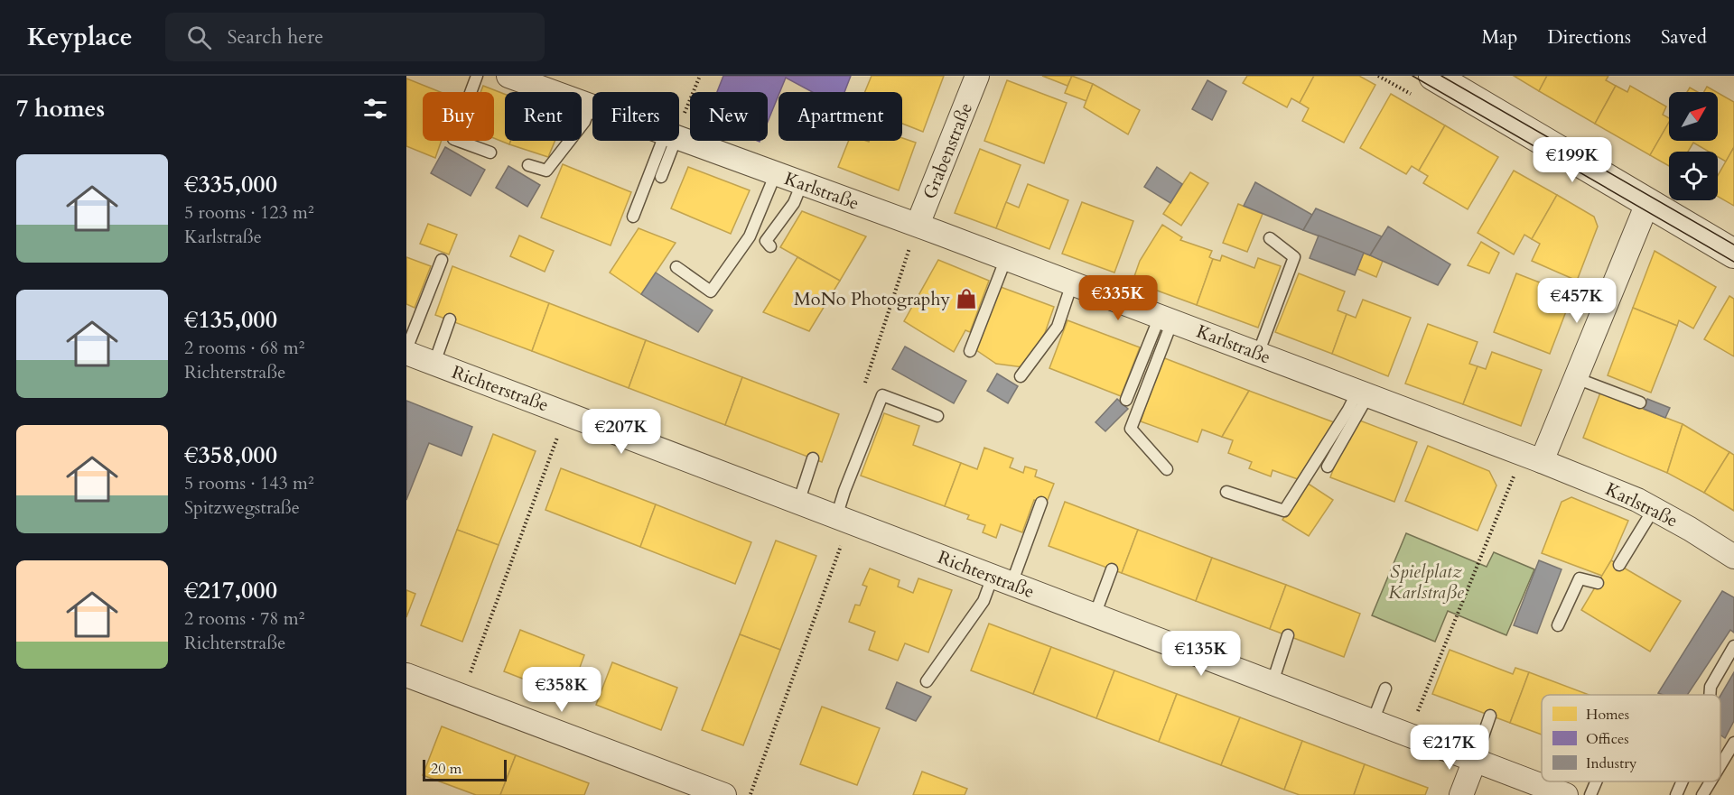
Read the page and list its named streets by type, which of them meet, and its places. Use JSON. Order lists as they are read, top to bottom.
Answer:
{
  "streets": {
    "street": ["Grabenstraße", "Karlstraße", "Richterstraße"]
  },
  "crossings": [
    ["Grabenstraße", "Karlstraße"]
  ],
  "parks": ["Spielplatz Karlstraße"],
  "places": {
    "shop": ["MoNo Photography"]
  },
  "legend": ["Homes", "Offices", "Industry"],
  "scale_bar": "20 m",
  "north": "top right",
  "page": {
    "header": "Keyplace",
    "search": "Search here",
    "nav": ["Map", "Directions", "Saved"],
    "heading": "7 homes",
    "chip": [
      "Buy",
      "Rent",
      "Filters",
      "New",
      "Apartment"
    ],
    "price": [
      "€199K",
      "€335K",
      "€457K",
      "€207K",
      "€135K",
      "€358K",
      "€217K"
    ],
    "list": [
      {
        "name": "€335,000",
        "note": "5 rooms · 123 m² · Karlstraße"
      },
      {
        "name": "€135,000",
        "note": "2 rooms · 68 m² · Richterstraße"
      },
      {
        "name": "€358,000",
        "note": "5 rooms · 143 m² · Spitzwegstraße"
      },
      {
        "name": "€217,000",
        "note": "2 rooms · 78 m² · Richterstraße"
      }
    ],
    "scale": "20 m"
  }
}
